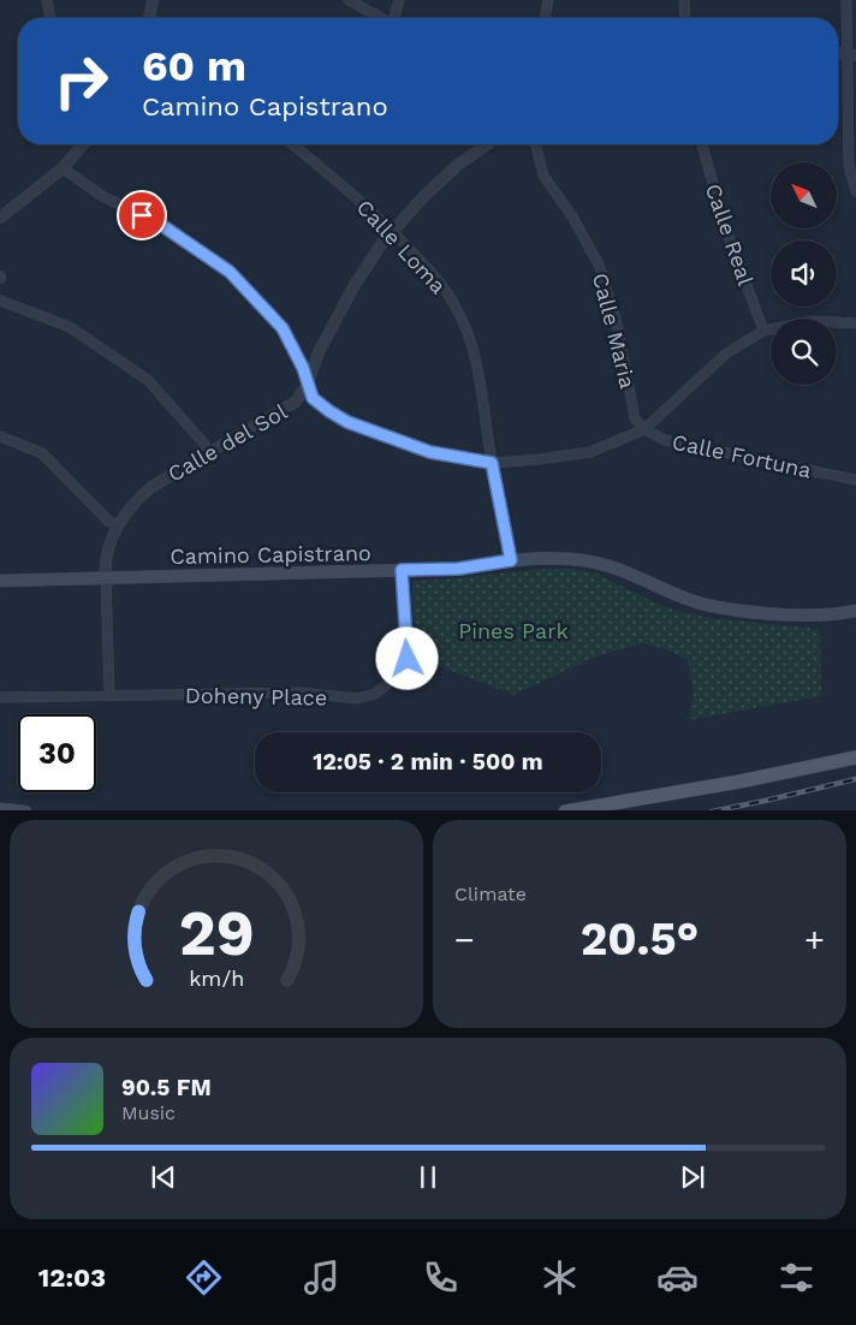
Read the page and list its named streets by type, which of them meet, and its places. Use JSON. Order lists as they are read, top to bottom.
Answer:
{
  "streets": {
    "main road": ["Camino Capistrano"],
    "street": [
      "Calle Real",
      "Calle Loma",
      "Calle Maria",
      "Calle del Sol",
      "Calle Fortuna",
      "Doheny Place"
    ]
  },
  "crossings": [
    ["Calle Loma", "Calle del Sol"],
    ["Calle Loma", "Calle Fortuna"],
    ["Calle Loma", "Camino Capistrano"],
    ["Calle Maria", "Calle Fortuna"],
    ["Calle del Sol", "Calle Fortuna"],
    ["Calle del Sol", "Camino Capistrano"],
    ["Calle del Sol", "Doheny Place"],
    ["Camino Capistrano", "Doheny Place"]
  ],
  "parks": ["Pines Park"],
  "north": "top left",
  "page": {
    "turn": ["60 m", "Camino Capistrano"],
    "limit": "30",
    "trip": "12:05 · 2 min · 500 m",
    "tile": "Climate",
    "heat": ["−", "20.5°", "+"],
    "song": ["90.5 FM", "Music"],
    "tabs": "12:03",
    "gauge": ["29", "km/h"]
  }
}
